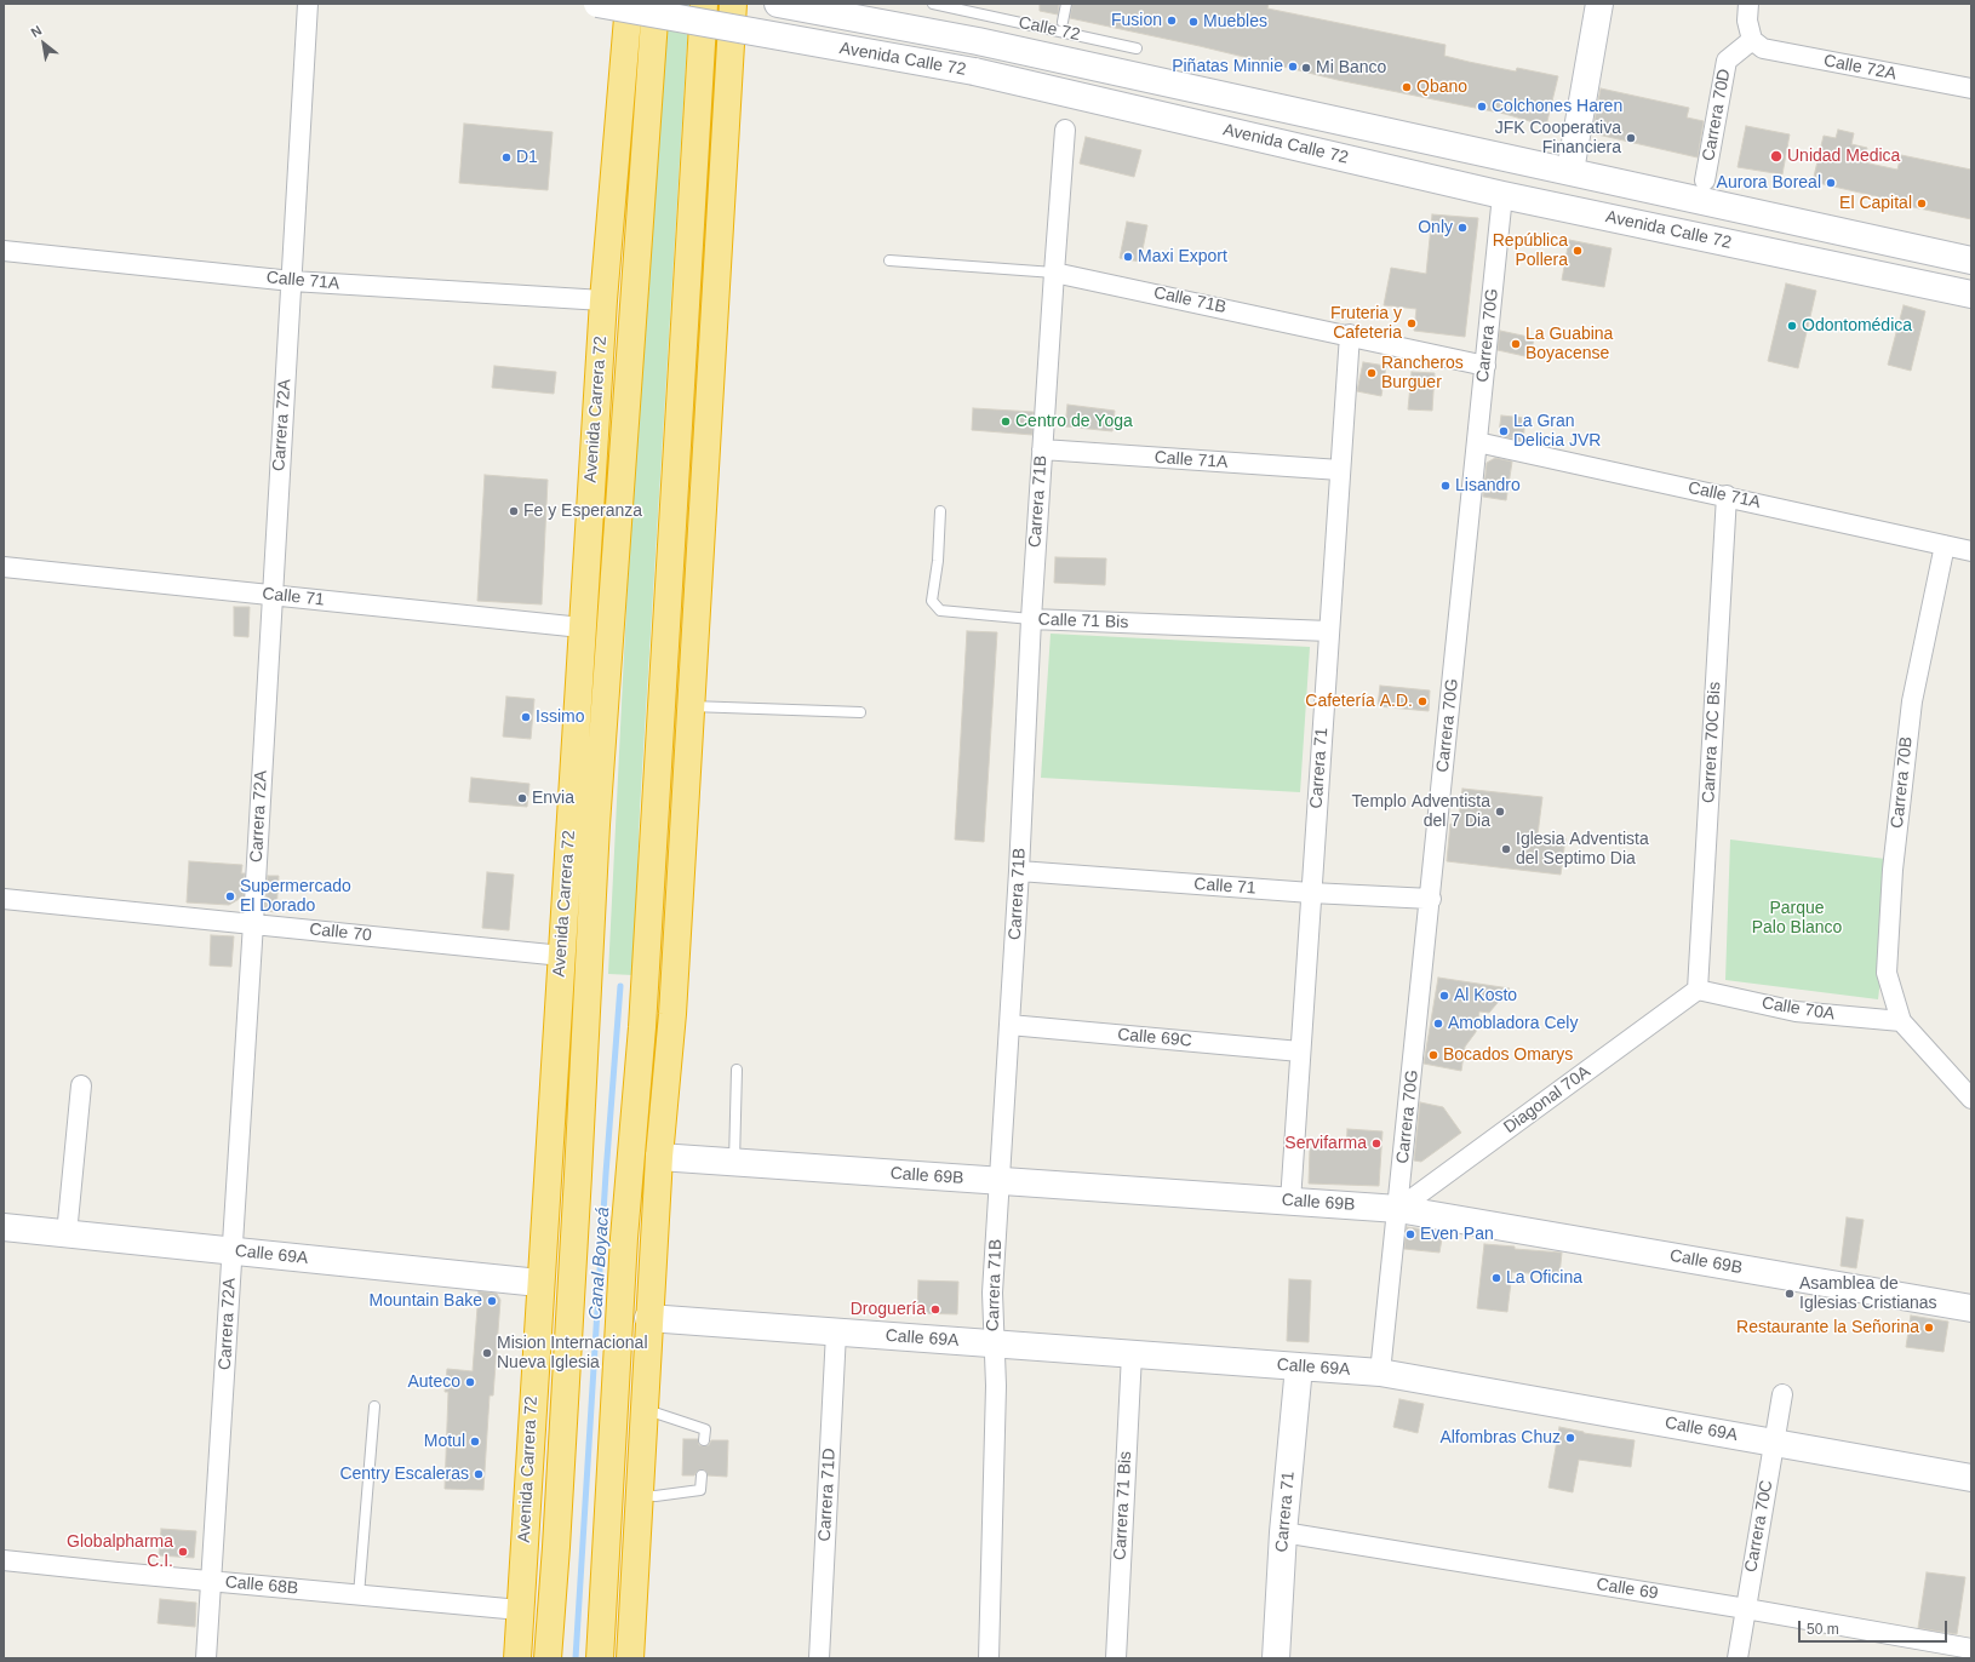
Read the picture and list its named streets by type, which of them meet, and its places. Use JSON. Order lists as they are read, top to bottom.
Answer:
{
  "streets": {
    "highway": ["Avenida Carrera 72"],
    "street": [
      "Avenida Calle 72",
      "Calle 72A",
      "Carrera 70D",
      "Calle 71A",
      "Calle 71B",
      "Carrera 70G",
      "Carrera 72A",
      "Carrera 71B",
      "Calle 71",
      "Calle 71 Bis",
      "Carrera 70C Bis",
      "Carrera 71",
      "Carrera 70B",
      "Calle 70",
      "Calle 70A",
      "Calle 69C",
      "Diagonal 70A",
      "Calle 69B",
      "Calle 69A",
      "Carrera 71D",
      "Carrera 71 Bis",
      "Carrera 70C",
      "Calle 68B",
      "Calle 69"
    ],
    "lane": ["Calle 72"]
  },
  "crossings": [
    ["Avenida Calle 72", "Carrera 70G"],
    ["Calle 72A", "Carrera 70D"],
    ["Calle 71A", "Carrera 70G"],
    ["Calle 71A", "Avenida Carrera 72"],
    ["Calle 71A", "Carrera 72A"],
    ["Calle 71A", "Carrera 71B"],
    ["Calle 71A", "Carrera 70C Bis"],
    ["Calle 71A", "Carrera 71"],
    ["Calle 71A", "Carrera 70B"],
    ["Calle 71B", "Carrera 70G"],
    ["Calle 71B", "Carrera 71B"],
    ["Calle 71B", "Carrera 71"],
    ["Carrera 70G", "Calle 71"],
    ["Carrera 70G", "Diagonal 70A"],
    ["Carrera 70G", "Calle 69B"],
    ["Carrera 70G", "Calle 69A"],
    ["Avenida Carrera 72", "Calle 71"],
    ["Avenida Carrera 72", "Calle 70"],
    ["Avenida Carrera 72", "Calle 69A"],
    ["Avenida Carrera 72", "Calle 68B"],
    ["Carrera 72A", "Calle 71"],
    ["Carrera 72A", "Calle 70"],
    ["Carrera 72A", "Calle 69A"],
    ["Carrera 72A", "Calle 68B"],
    ["Carrera 71B", "Calle 71"],
    ["Carrera 71B", "Calle 71 Bis"],
    ["Carrera 71B", "Calle 69C"],
    ["Carrera 71B", "Calle 69B"],
    ["Carrera 71B", "Calle 69A"],
    ["Calle 71", "Carrera 71"],
    ["Calle 71 Bis", "Carrera 71"],
    ["Carrera 70C Bis", "Calle 70A"],
    ["Carrera 70C Bis", "Diagonal 70A"],
    ["Carrera 71", "Calle 69C"],
    ["Carrera 71", "Calle 69B"],
    ["Carrera 71", "Calle 69A"],
    ["Carrera 71", "Calle 69"],
    ["Carrera 70B", "Calle 70A"],
    ["Calle 70A", "Diagonal 70A"],
    ["Diagonal 70A", "Calle 69B"],
    ["Calle 69A", "Carrera 71D"],
    ["Calle 69A", "Carrera 71 Bis"],
    ["Calle 69A", "Carrera 70C"],
    ["Carrera 70C", "Calle 69"]
  ],
  "water": ["Canal Boyacá"],
  "parks": ["Parque Palo Blanco"],
  "places": [
    "Fusion",
    "Muebles",
    "Piñatas Minnie",
    "Mi Banco",
    "Qbano",
    "Colchones Haren",
    "JFK Cooperativa Financiera",
    "Unidad Medica",
    "D1",
    "Aurora Boreal",
    "El Capital",
    "Only",
    "República Pollera",
    "Maxi Export",
    "Fruteria y Cafeteria",
    "Odontomédica",
    "La Guabina Boyacense",
    "Rancheros Burguer",
    "Centro de Yoga",
    "La Gran Delicia JVR",
    "Lisandro",
    "Fe y Esperanza",
    "Cafetería A.D.",
    "Issimo",
    "Envia",
    "Templo Adventista del 7 Dia",
    "Iglesia Adventista del Septimo Dia",
    "Supermercado El Dorado",
    "Al Kosto",
    "Amobladora Cely",
    "Bocados Omarys",
    "Servifarma",
    "Even Pan",
    "La Oficina",
    "Asamblea de Iglesias Cristianas",
    "Mountain Bake",
    "Droguería",
    "Restaurante la Señorina",
    "Mision Internacional Nueva Iglesia",
    "Auteco",
    "Alfombras Chuz",
    "Motul",
    "Centry Escaleras",
    "Globalpharma C.I."
  ],
  "scale_bar": "50 m",
  "north": "top left"
}
